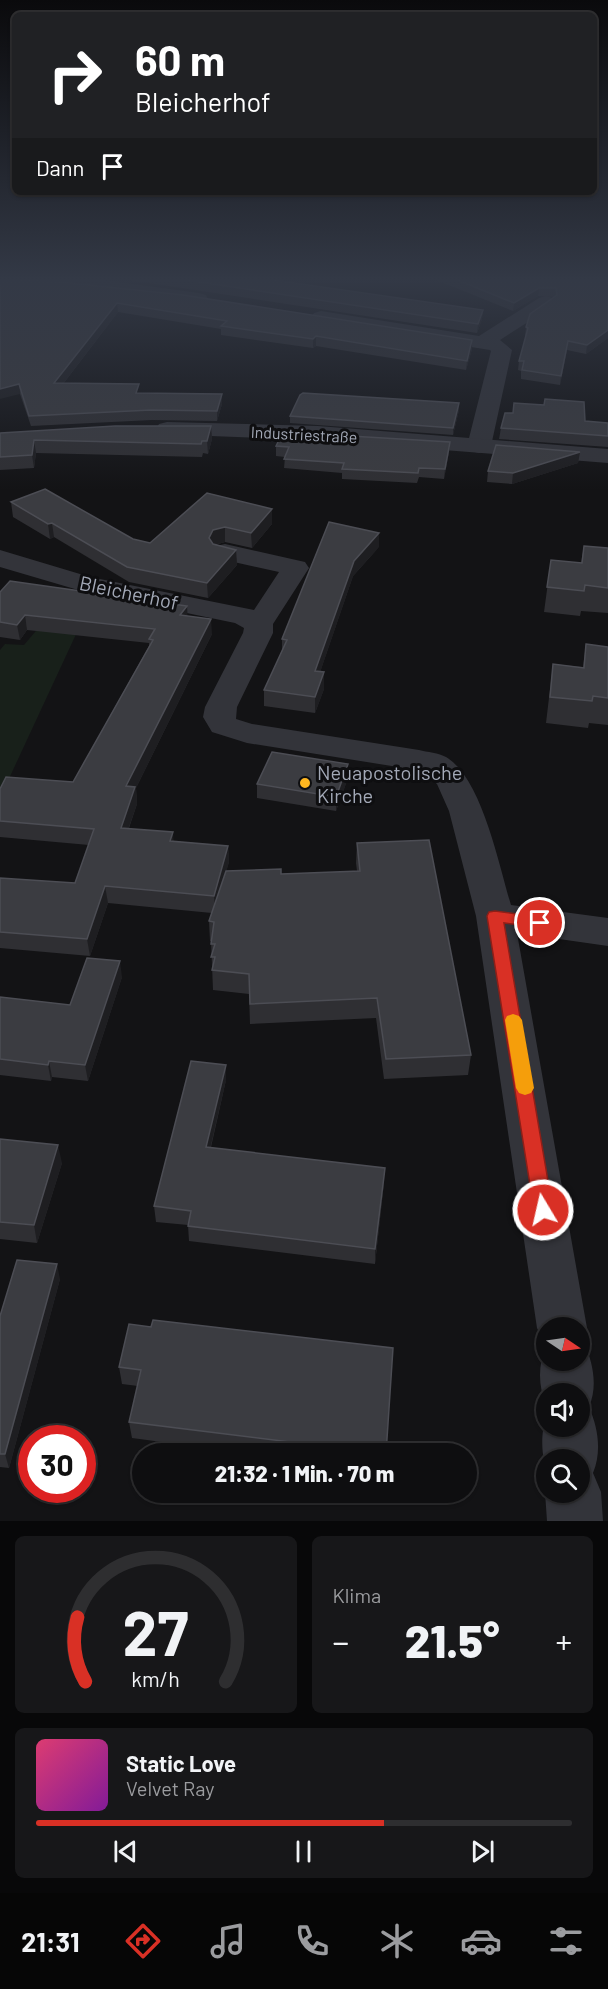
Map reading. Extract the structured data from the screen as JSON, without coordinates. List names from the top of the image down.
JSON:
{
  "streets": {
    "street": ["Industriestraße", "Bleicherhof"]
  },
  "places": ["Neuapostolische Kirche"],
  "north": "right",
  "page": {
    "turn": ["60 m", "Bleicherhof"],
    "then": "Dann",
    "limit": "30",
    "trip": "21:32 · 1 Min. · 70 m",
    "tile": "Klima",
    "heat": ["−", "21.5°", "+"],
    "song": ["Static Love", "Velvet Ray"],
    "tabs": "21:31",
    "gauge": ["27", "km/h"]
  }
}
